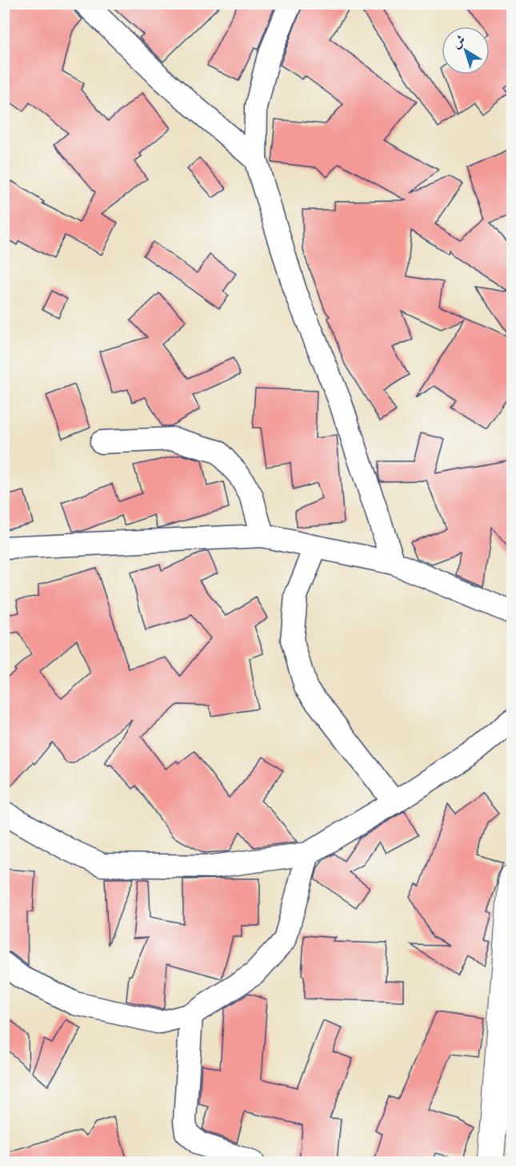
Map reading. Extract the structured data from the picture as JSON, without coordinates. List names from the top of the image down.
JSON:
{
  "north": "top left"
}
